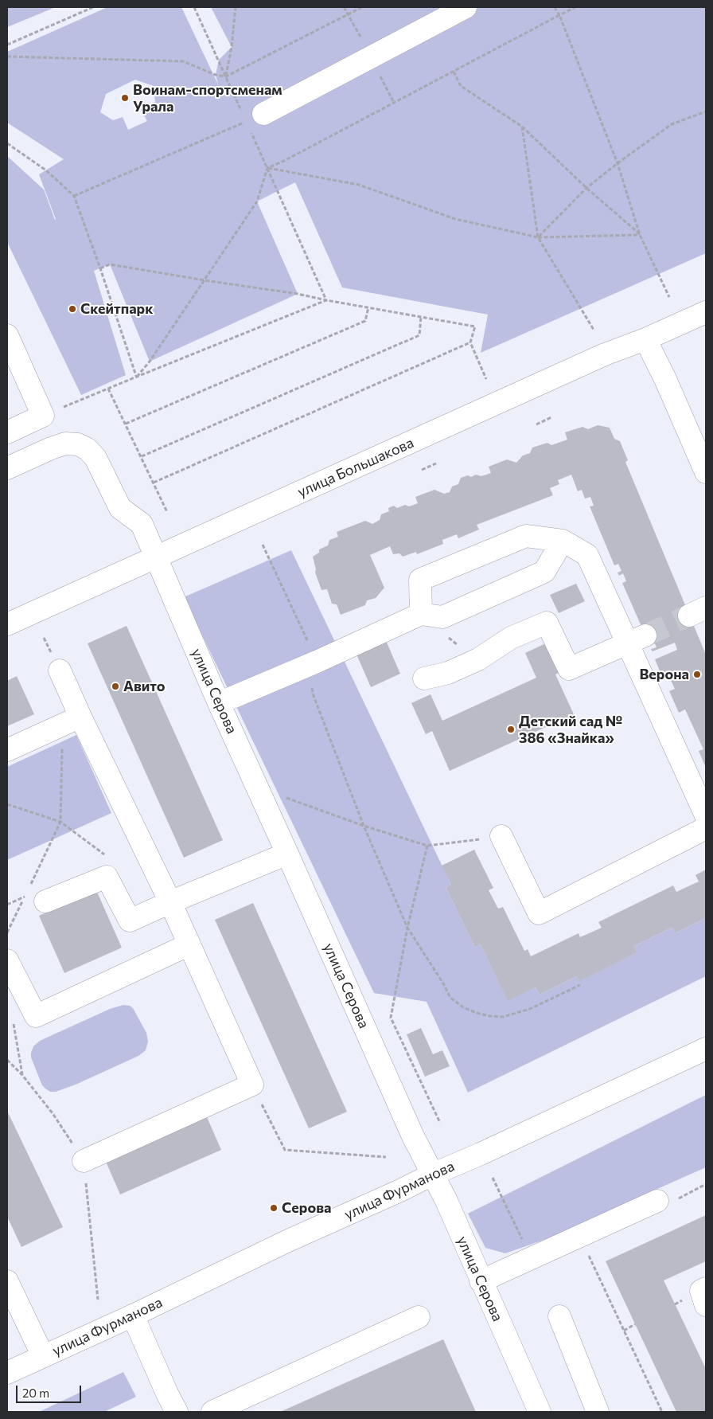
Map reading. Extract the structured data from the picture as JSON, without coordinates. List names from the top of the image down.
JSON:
{
  "streets": {
    "street": ["улица Большакова", "улица Серова", "улица Фурманова"]
  },
  "crossings": [
    ["улица Большакова", "улица Серова"],
    ["улица Серова", "улица Фурманова"]
  ],
  "places": [
    "Воинам-спортсменам Урала",
    "Скейтпарк",
    "Верона",
    "Авито",
    "Детский сад № 386 «Знайка»",
    "Серова"
  ],
  "scale_bar": "20 m"
}
